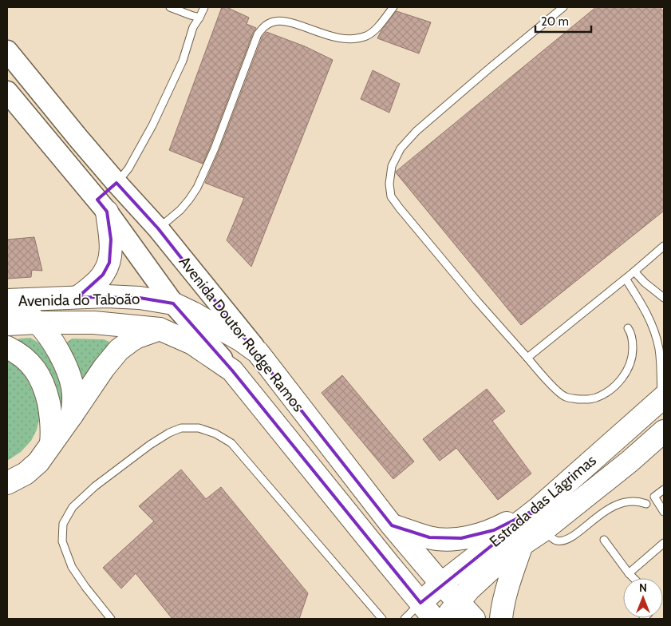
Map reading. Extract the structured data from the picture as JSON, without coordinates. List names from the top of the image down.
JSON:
{
  "streets": {
    "main road": ["Avenida do Taboão", "Avenida Doutor Rudge Ramos", "Estrada das Lágrimas"]
  },
  "crossings": [
    ["Avenida do Taboão", "Avenida Doutor Rudge Ramos"],
    ["Avenida Doutor Rudge Ramos", "Estrada das Lágrimas"]
  ],
  "scale_bar": "20 m",
  "north": "top"
}
